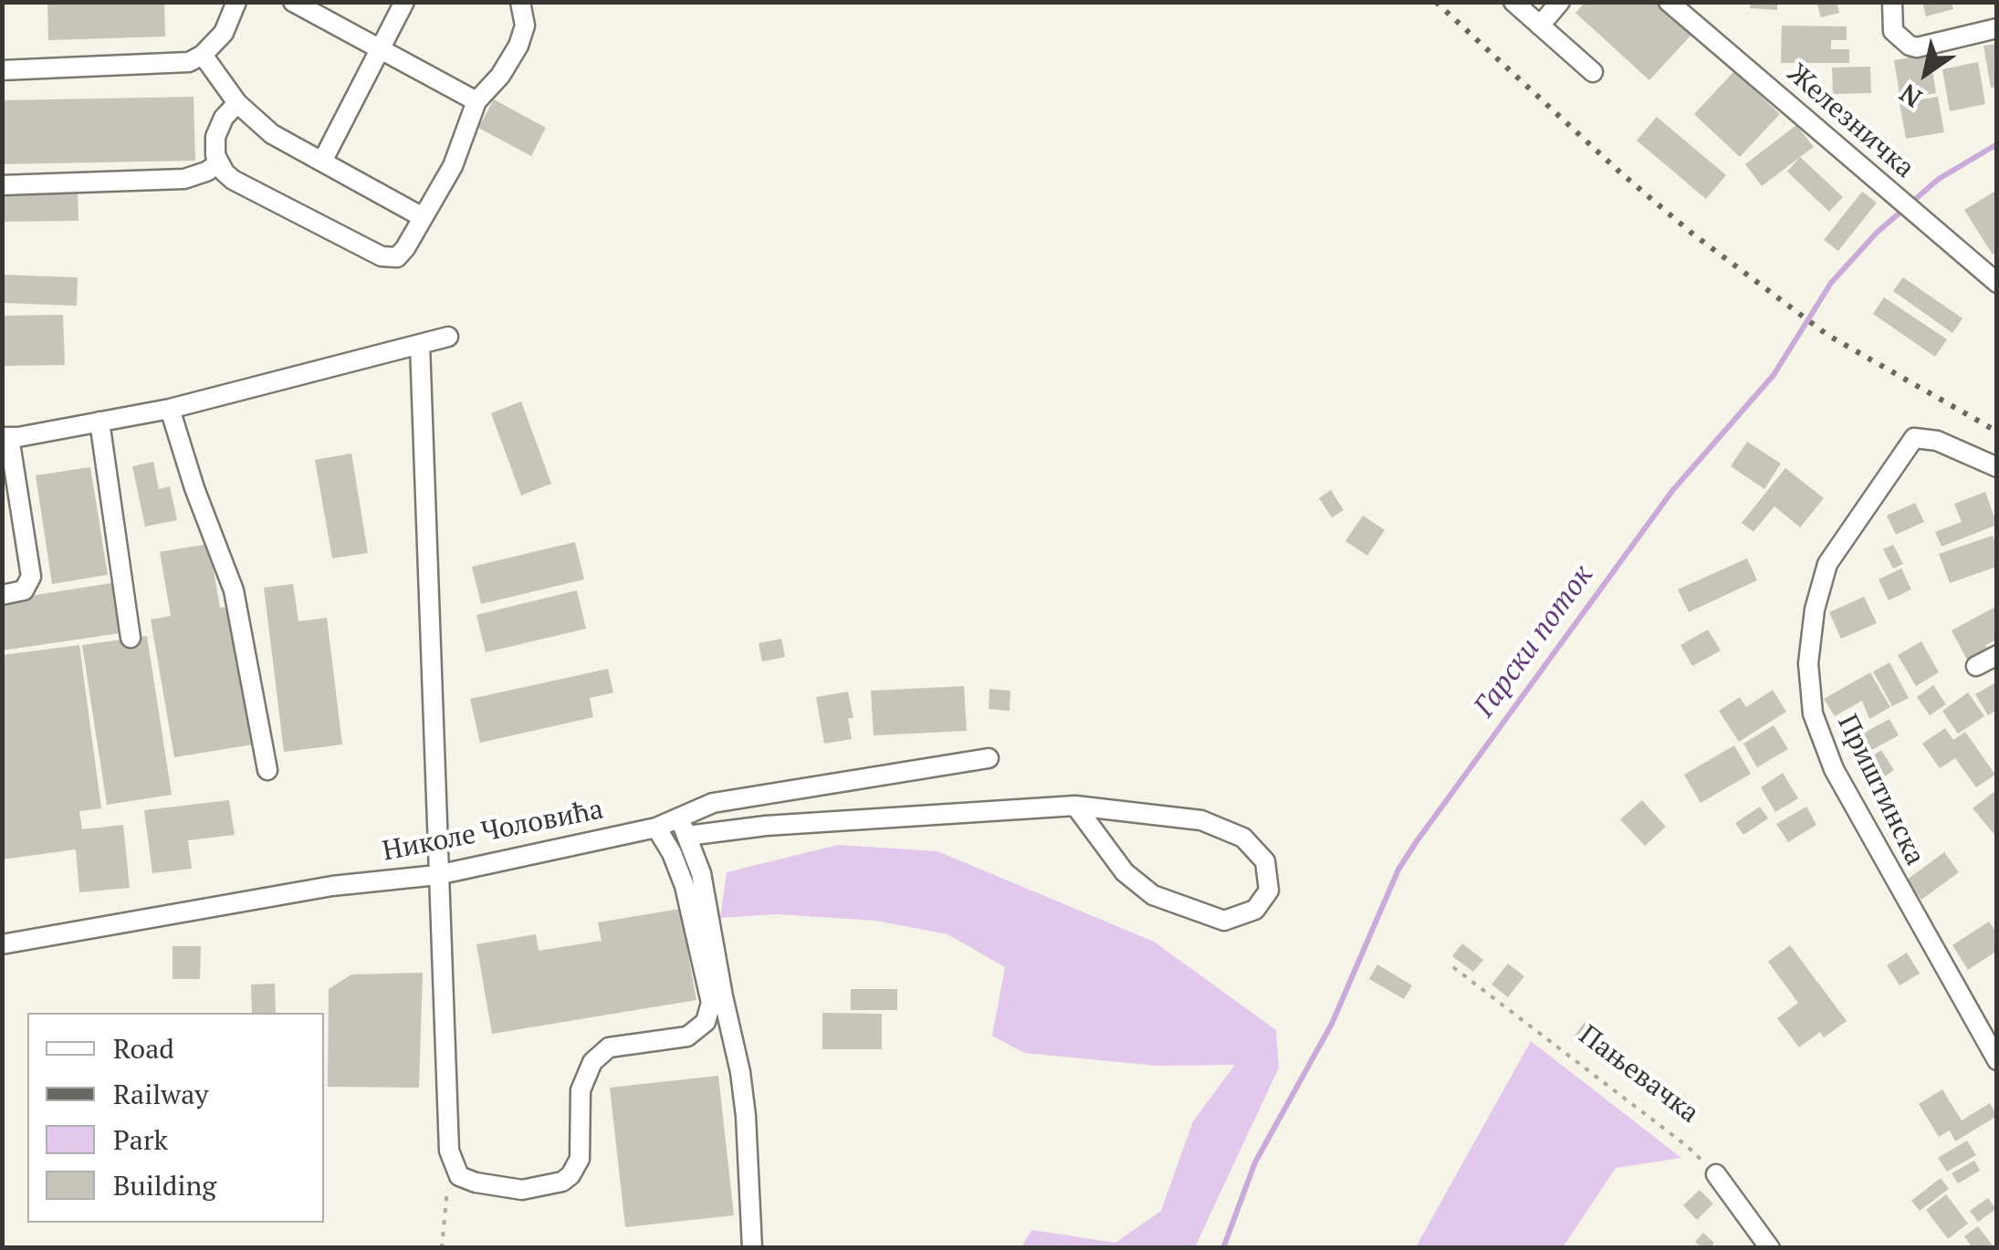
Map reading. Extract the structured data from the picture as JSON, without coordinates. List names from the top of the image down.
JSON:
{
  "streets": {
    "street": ["Железничка", "Приштинска", "Николе Чоловића"],
    "path": ["Пањевачка"]
  },
  "water": ["Гарски поток"],
  "legend": [
    "Road",
    "Railway",
    "Park",
    "Building"
  ],
  "north": "bottom left"
}
